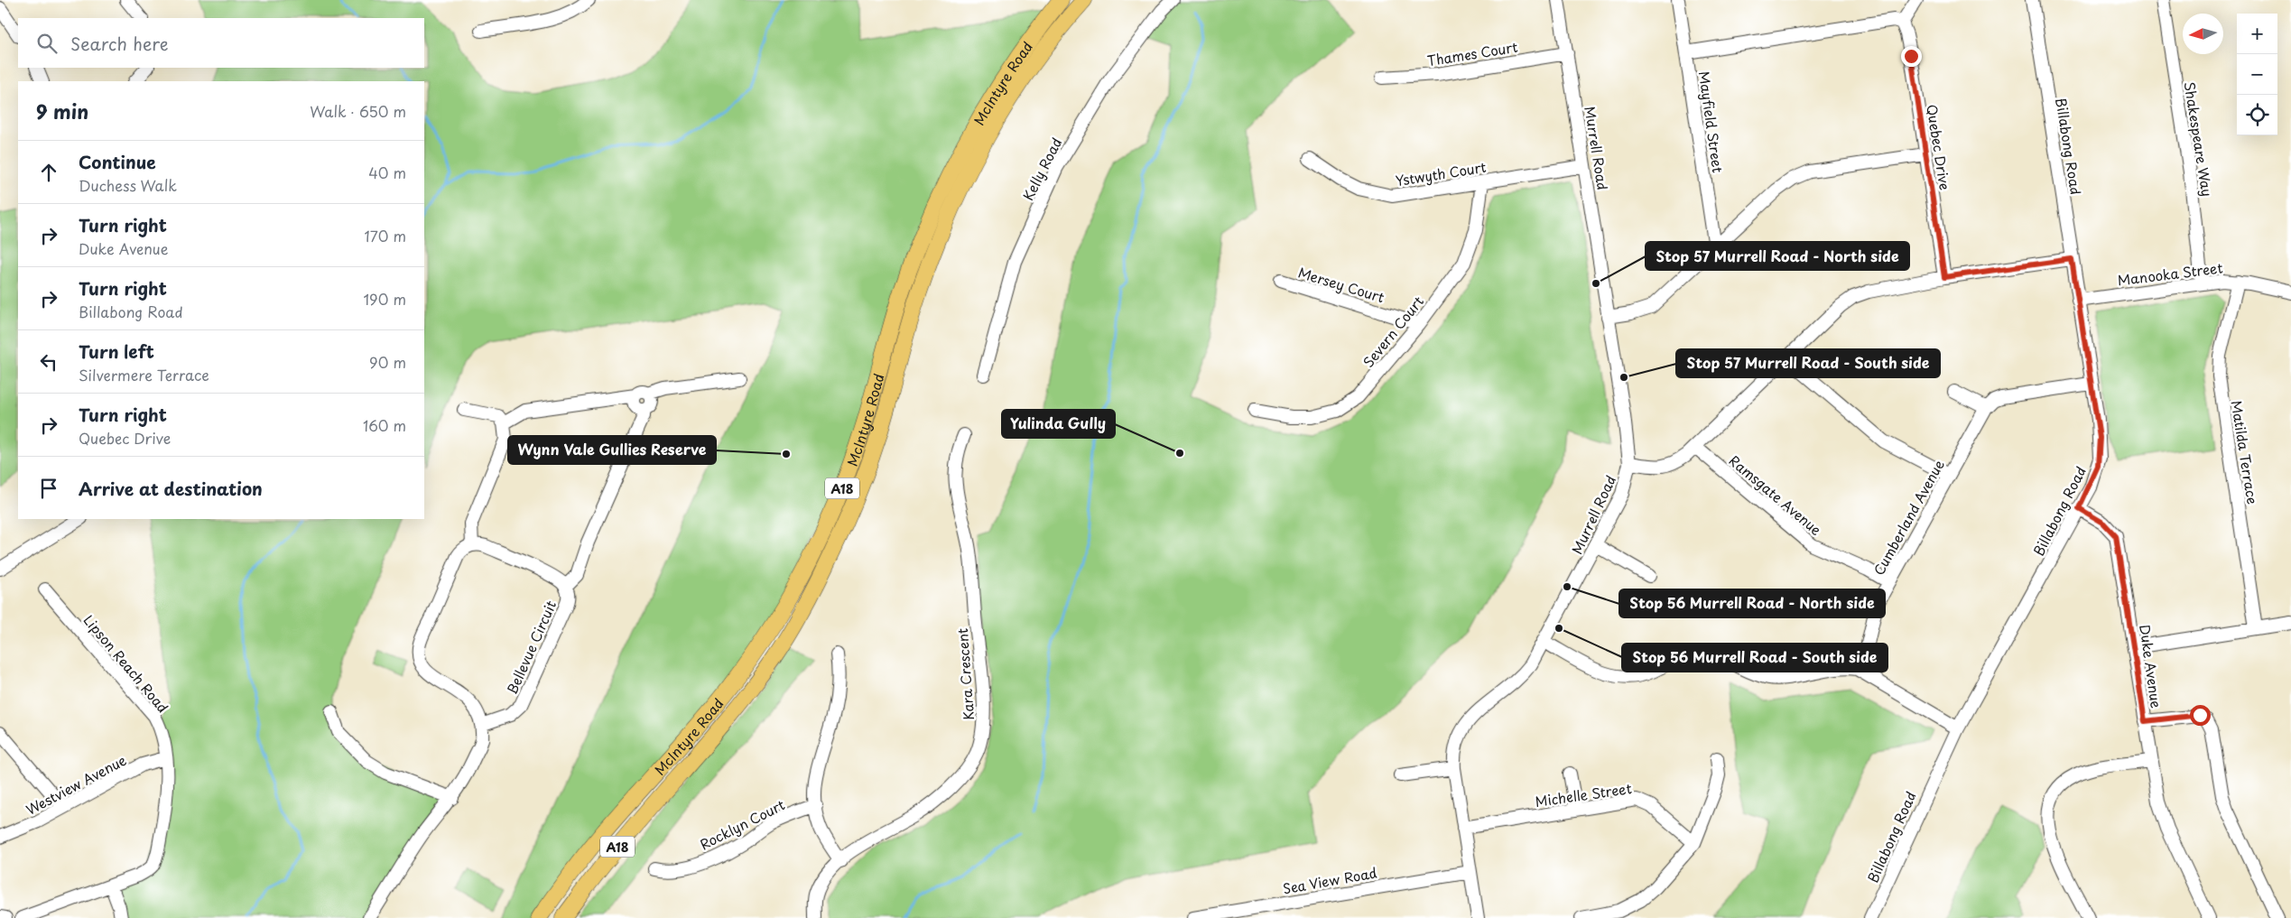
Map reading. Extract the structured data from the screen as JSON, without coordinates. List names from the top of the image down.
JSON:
{
  "streets": {
    "main road": ["McIntyre Road", "A18"],
    "street": [
      "Thames Court",
      "Mayfield Street",
      "Shakespeare Way",
      "Billabong Road",
      "Quebec Drive",
      "Murrell Road",
      "Kelly Road",
      "Ystwyth Court",
      "Manooka Street",
      "Mersey Court",
      "Severn Court",
      "Matilda Terrace",
      "Ramsgate Avenue",
      "Cumberland Avenue",
      "Bellevue Circuit",
      "Lipson Reach Road",
      "Duke Avenue",
      "Kara Crescent",
      "Westview Avenue",
      "Michelle Street",
      "Rocklyn Court",
      "Sea View Road"
    ]
  },
  "crossings": [
    ["Thames Court", "Murrell Road"],
    ["Shakespeare Way", "Manooka Street"],
    ["Billabong Road", "Manooka Street"],
    ["Billabong Road", "Cumberland Avenue"],
    ["Billabong Road", "Duke Avenue"],
    ["Murrell Road", "Ystwyth Court"],
    ["Murrell Road", "Michelle Street"],
    ["Murrell Road", "Sea View Road"],
    ["Ystwyth Court", "Severn Court"],
    ["Manooka Street", "Matilda Terrace"],
    ["Mersey Court", "Severn Court"],
    ["Ramsgate Avenue", "Cumberland Avenue"],
    ["Lipson Reach Road", "Westview Avenue"]
  ],
  "places": [
    "Stop 57 Murrell Road - North side",
    "Stop 57 Murrell Road - South side",
    "Yulinda Gully",
    "Wynn Vale Gullies Reserve",
    "Stop 56 Murrell Road - North side",
    "Stop 56 Murrell Road - South side"
  ],
  "north": "left",
  "page": {
    "map_buttons": ["+", "−"],
    "search": "Search here",
    "heading": ["9 min", "Walk · 650 m"],
    "list": [
      ["Continue", "Duchess Walk", "40 m"],
      ["Turn right", "Duke Avenue", "170 m"],
      ["Turn right", "Billabong Road", "190 m"],
      ["Turn left", "Silvermere Terrace", "90 m"],
      ["Turn right", "Quebec Drive", "160 m"],
      "Arrive at destination"
    ]
  }
}
